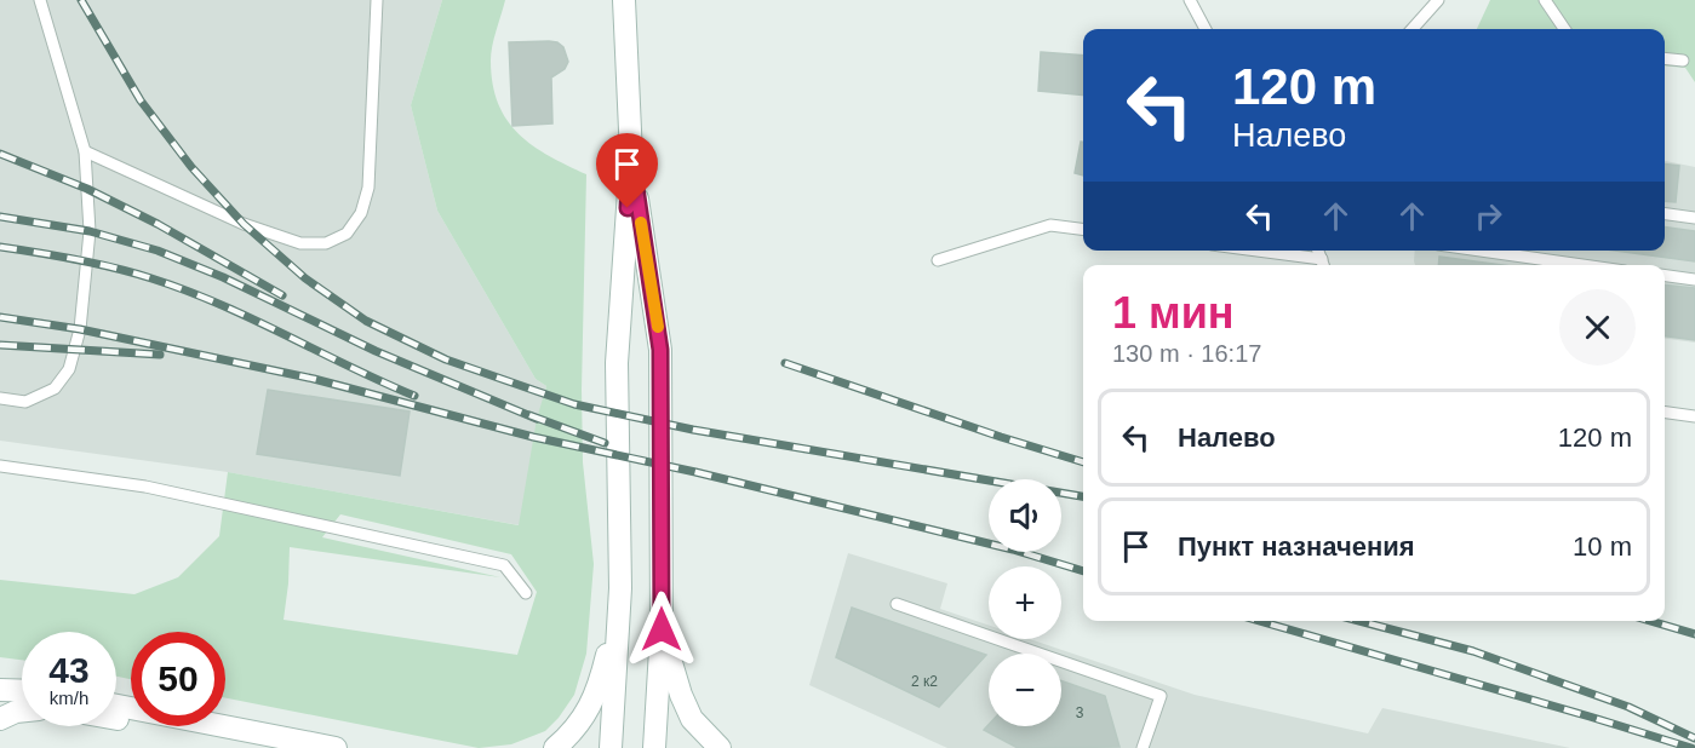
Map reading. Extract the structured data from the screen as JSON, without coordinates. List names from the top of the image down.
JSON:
{
  "house_numbers": ["2 к2", "3"],
  "page": {
    "turn": ["120 m", "Налево"],
    "heading": ["1 мин", "130 m · 16:17"],
    "list": [
      {
        "name": "Налево",
        "value": "120 m"
      },
      {
        "name": "Пункт назначения",
        "value": "10 m"
      }
    ],
    "map_buttons": ["+", "−"],
    "speed": "43 km/h",
    "limit": "50"
  }
}
